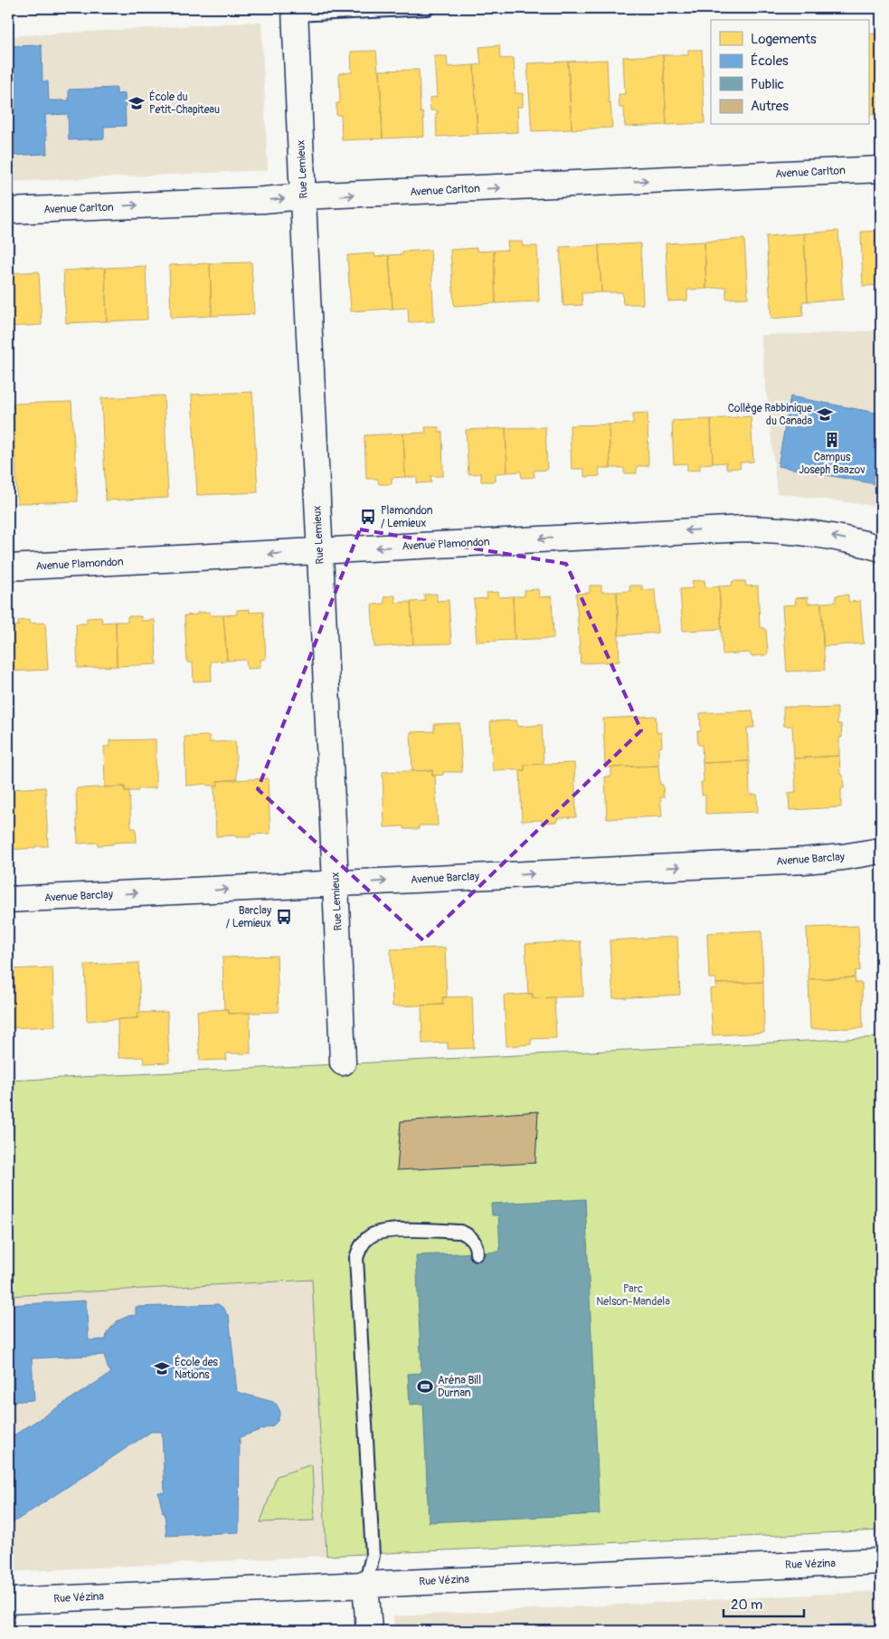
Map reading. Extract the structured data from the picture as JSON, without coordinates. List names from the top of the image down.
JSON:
{
  "streets": {
    "street": [
      "Rue Lemieux",
      "Avenue Carlton",
      "Avenue Plamondon",
      "Avenue Barclay",
      "Rue Vézina"
    ]
  },
  "crossings": [
    ["Rue Lemieux", "Avenue Carlton"],
    ["Rue Lemieux", "Avenue Plamondon"],
    ["Rue Lemieux", "Avenue Barclay"]
  ],
  "one_way": ["Avenue Carlton", "Avenue Plamondon", "Avenue Barclay"],
  "parks": ["Parc Nelson-Mandela"],
  "places": {
    "school or university": ["École du Petit-Chapiteau", "Collège Rabbinique du Canada", "École des Nations"],
    "building": ["Campus Joseph Baazov"],
    "bus stop": ["Plamondon / Lemieux", "Barclay / Lemieux"],
    "sports": ["Aréna Bill Durnan"]
  },
  "legend": [
    "Logements",
    "Écoles",
    "Public",
    "Autres"
  ],
  "scale_bar": "20 m"
}
